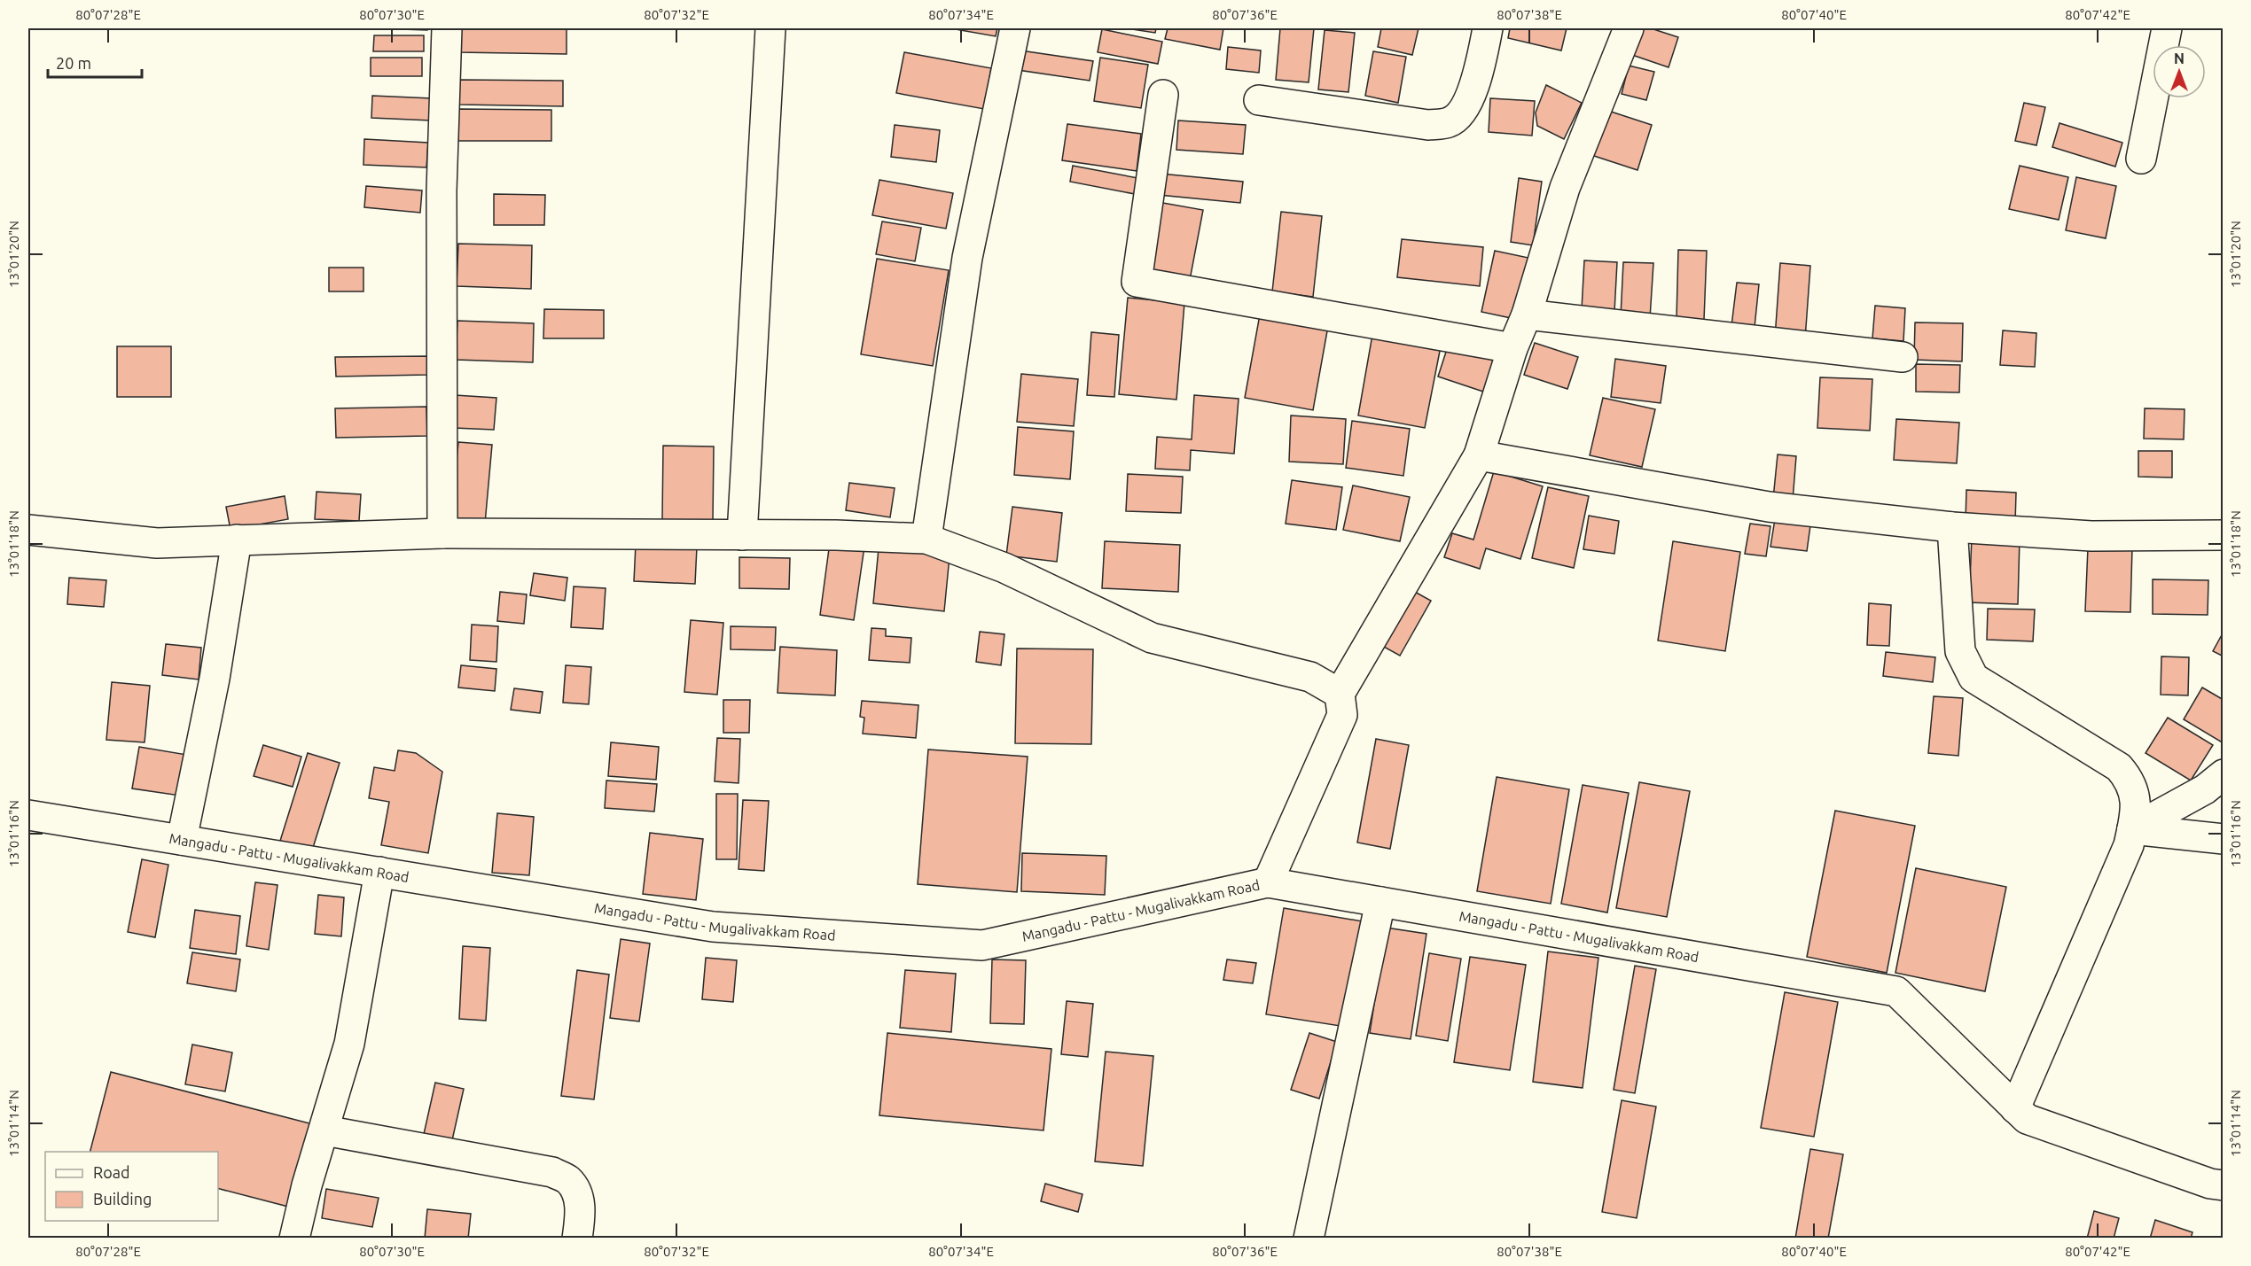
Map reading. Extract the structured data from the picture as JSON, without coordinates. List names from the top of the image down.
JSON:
{
  "streets": {
    "street": ["Mangadu - Pattu - Mugalivakkam Road"]
  },
  "legend": ["Road", "Building"],
  "scale_bar": "20 m",
  "north": "top",
  "coordinates": [
    "80°07'28\"E",
    "80°07'30\"E",
    "80°07'32\"E",
    "80°07'34\"E",
    "80°07'36\"E",
    "80°07'38\"E",
    "80°07'40\"E",
    "80°07'42\"E",
    "13°01'20\"N",
    "13°01'18\"N",
    "13°01'16\"N",
    "13°01'14\"N"
  ]
}
